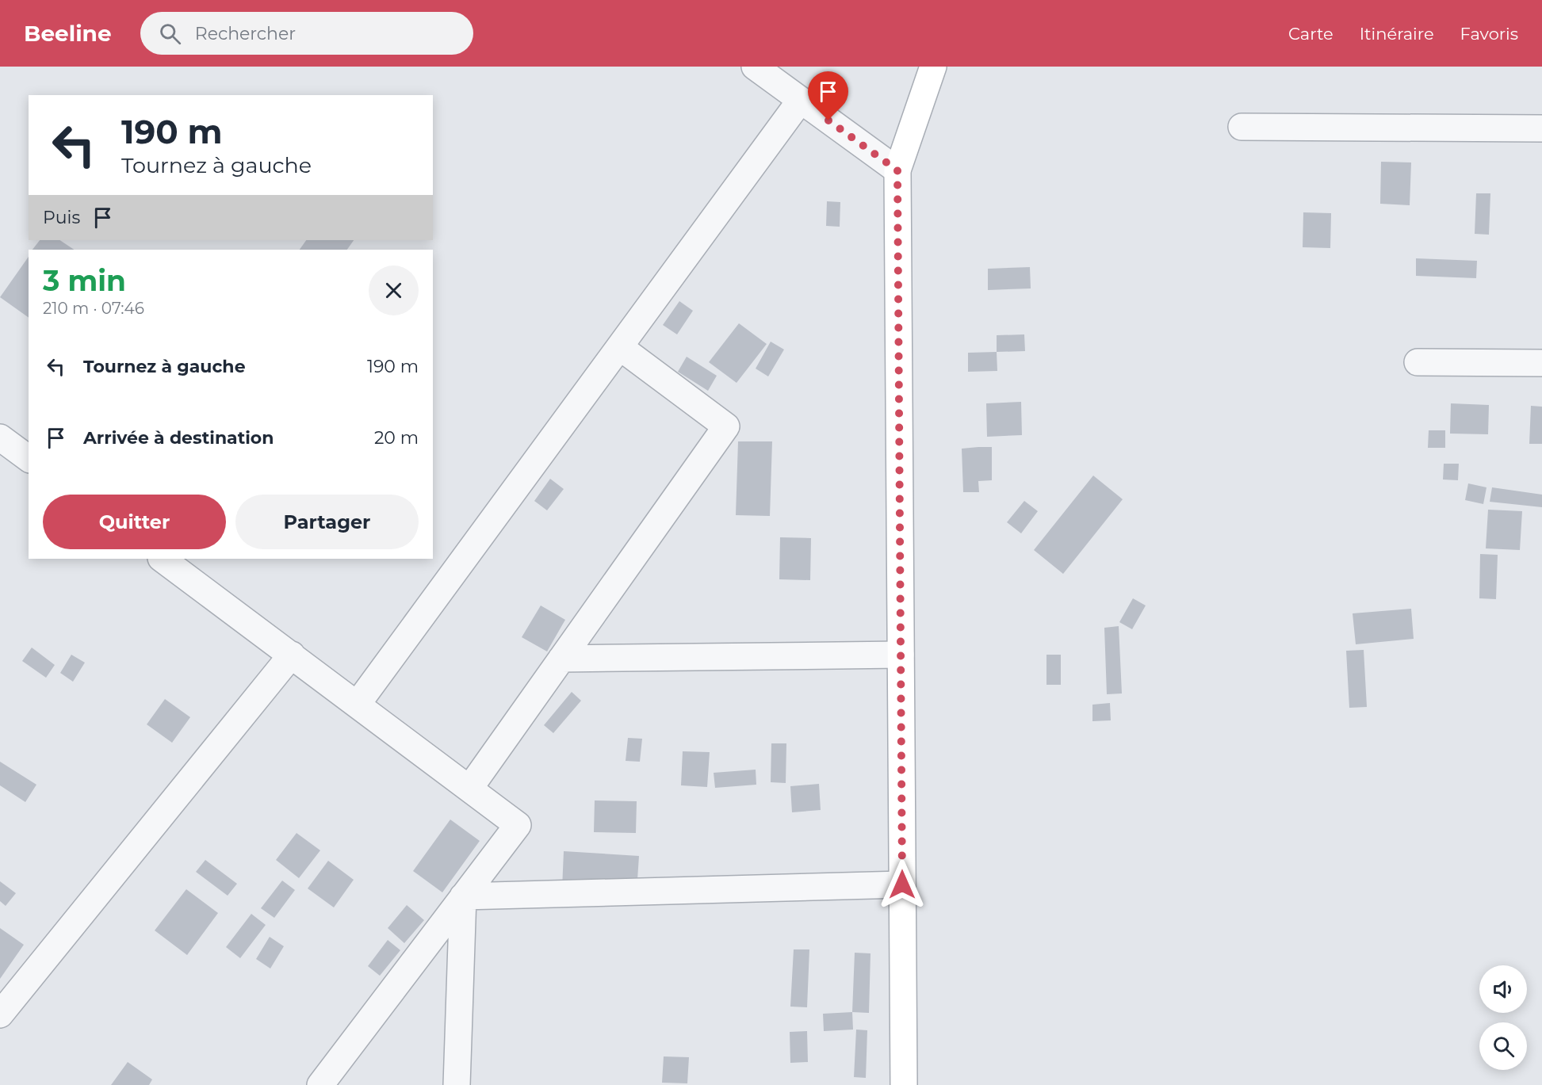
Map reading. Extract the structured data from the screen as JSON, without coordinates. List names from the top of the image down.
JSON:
{
  "page": {
    "header": "Beeline",
    "search": "Rechercher",
    "nav": ["Carte", "Itinéraire", "Favoris"],
    "turn": ["190 m", "Tournez à gauche"],
    "then": "Puis",
    "heading": ["3 min", "210 m · 07:46"],
    "list": [
      {
        "name": "Tournez à gauche",
        "value": "190 m"
      },
      {
        "name": "Arrivée à destination",
        "value": "20 m"
      }
    ],
    "buttons": ["Quitter", "Partager"]
  }
}
